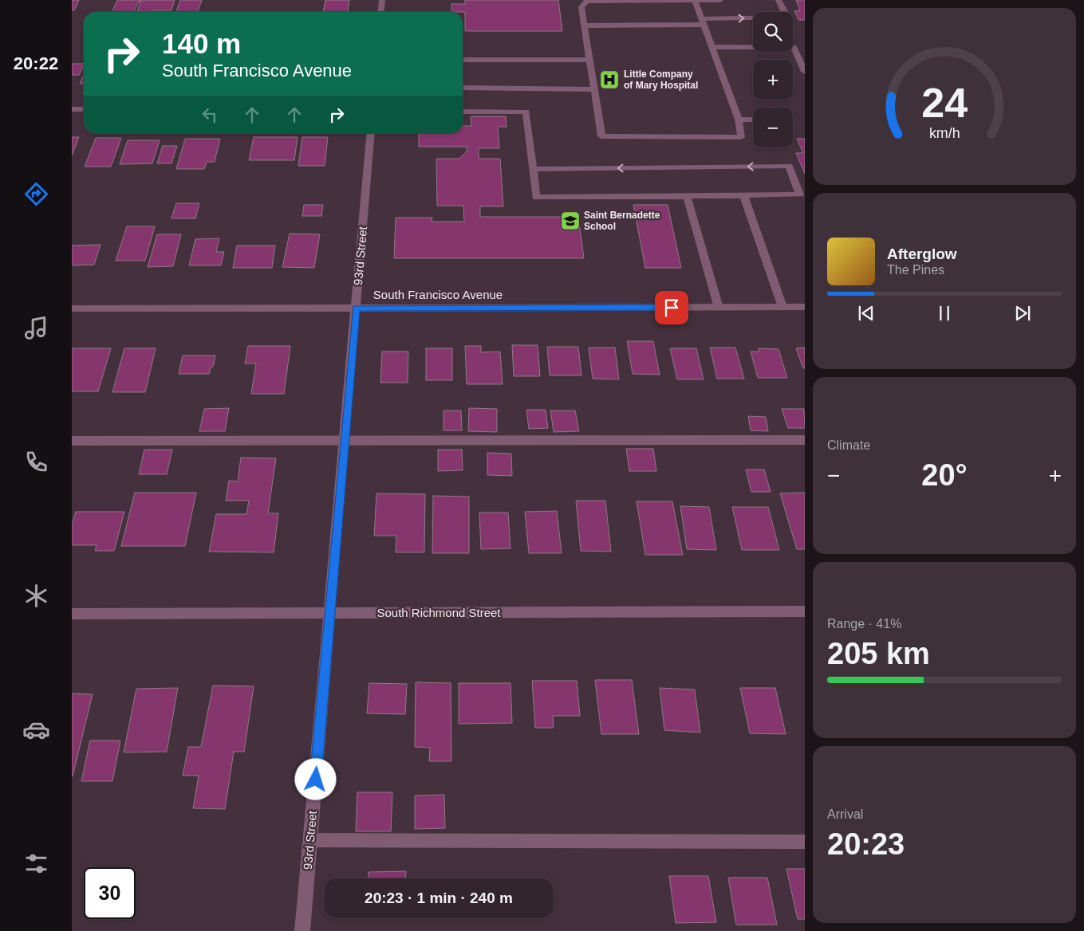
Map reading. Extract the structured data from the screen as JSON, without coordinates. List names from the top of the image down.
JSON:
{
  "streets": {
    "street": ["93rd Street", "South Francisco Avenue", "South Richmond Street"]
  },
  "crossings": [
    ["93rd Street", "South Francisco Avenue"],
    ["93rd Street", "South Richmond Street"]
  ],
  "places": {
    "hospital": ["Little Company of Mary Hospital"],
    "school or university": ["Saint Bernadette School"]
  },
  "page": {
    "tabs": "20:22",
    "map_buttons": ["+", "−"],
    "turn": ["140 m", "South Francisco Avenue"],
    "song": ["Afterglow", "The Pines"],
    "tile": [
      "Climate",
      ["Range · 41%", "205 km"],
      ["Arrival", "20:23"]
    ],
    "heat": ["−", "20°", "+"],
    "limit": "30",
    "trip": "20:23 · 1 min · 240 m",
    "gauge": ["24", "km/h"]
  }
}
